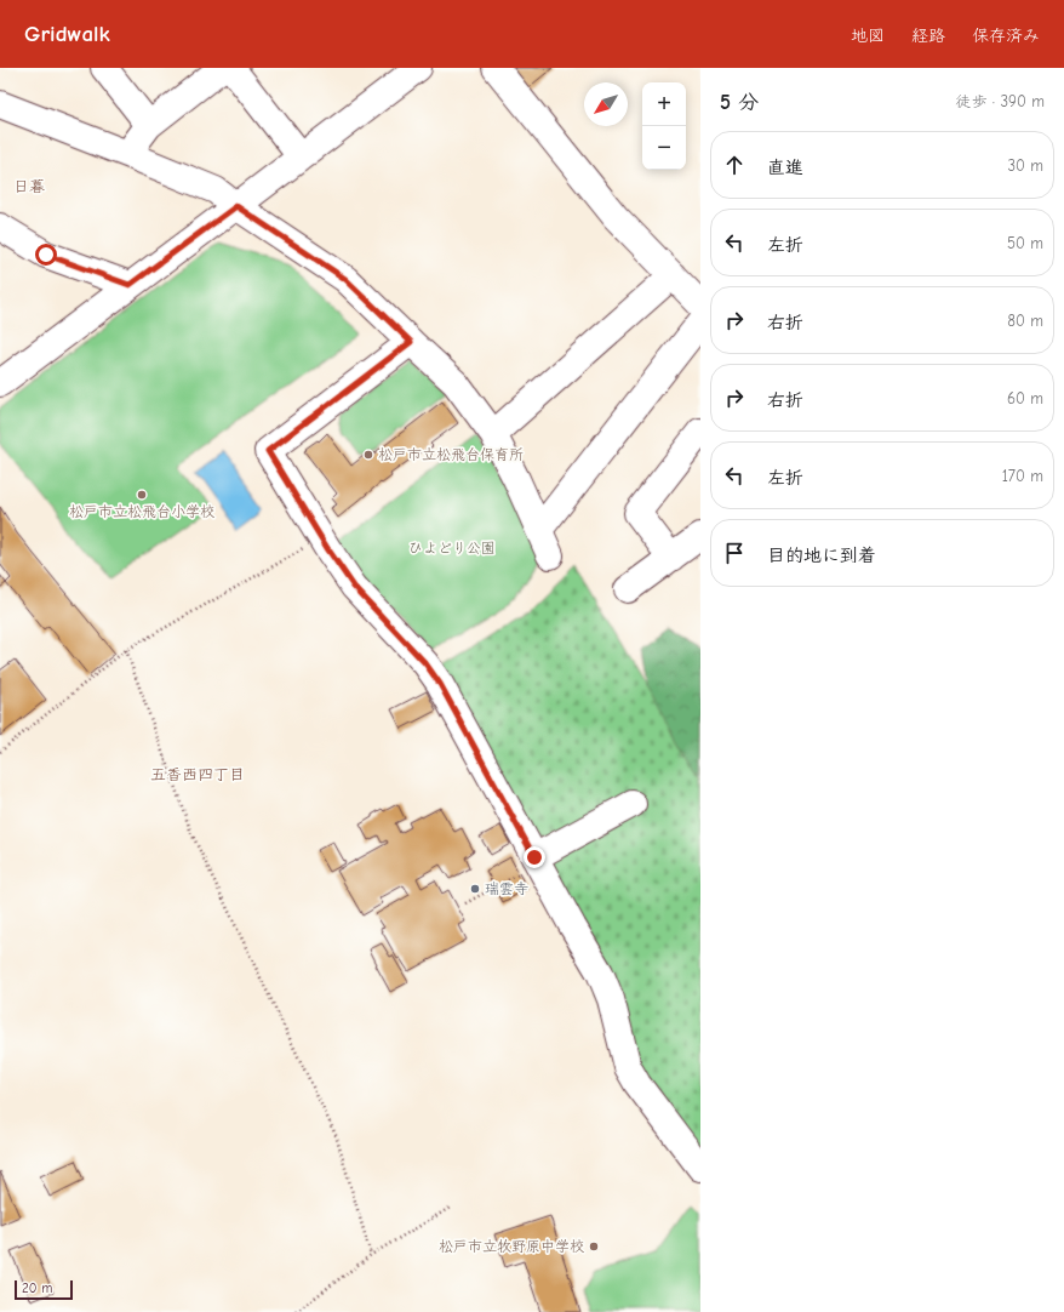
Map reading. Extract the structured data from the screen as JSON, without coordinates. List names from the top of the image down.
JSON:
{
  "districts": ["日暮", "五香西四丁目"],
  "parks": ["ひよどり公園"],
  "places": [
    "松戸市立松飛台保育所",
    "松戸市立松飛台小学校",
    "瑞雲寺",
    "松戸市立牧野原中学校"
  ],
  "scale_bar": "20 m",
  "north": "bottom left",
  "page": {
    "header": "Gridwalk",
    "nav": ["地図", "経路", "保存済み"],
    "heading": ["5 分", "徒歩 · 390 m"],
    "map_buttons": ["+", "−"],
    "list": [
      ["直進", "30 m"],
      ["左折", "50 m"],
      ["右折", "80 m"],
      ["右折", "60 m"],
      ["左折", "170 m"],
      "目的地に到着"
    ],
    "scale": "20 m"
  }
}
